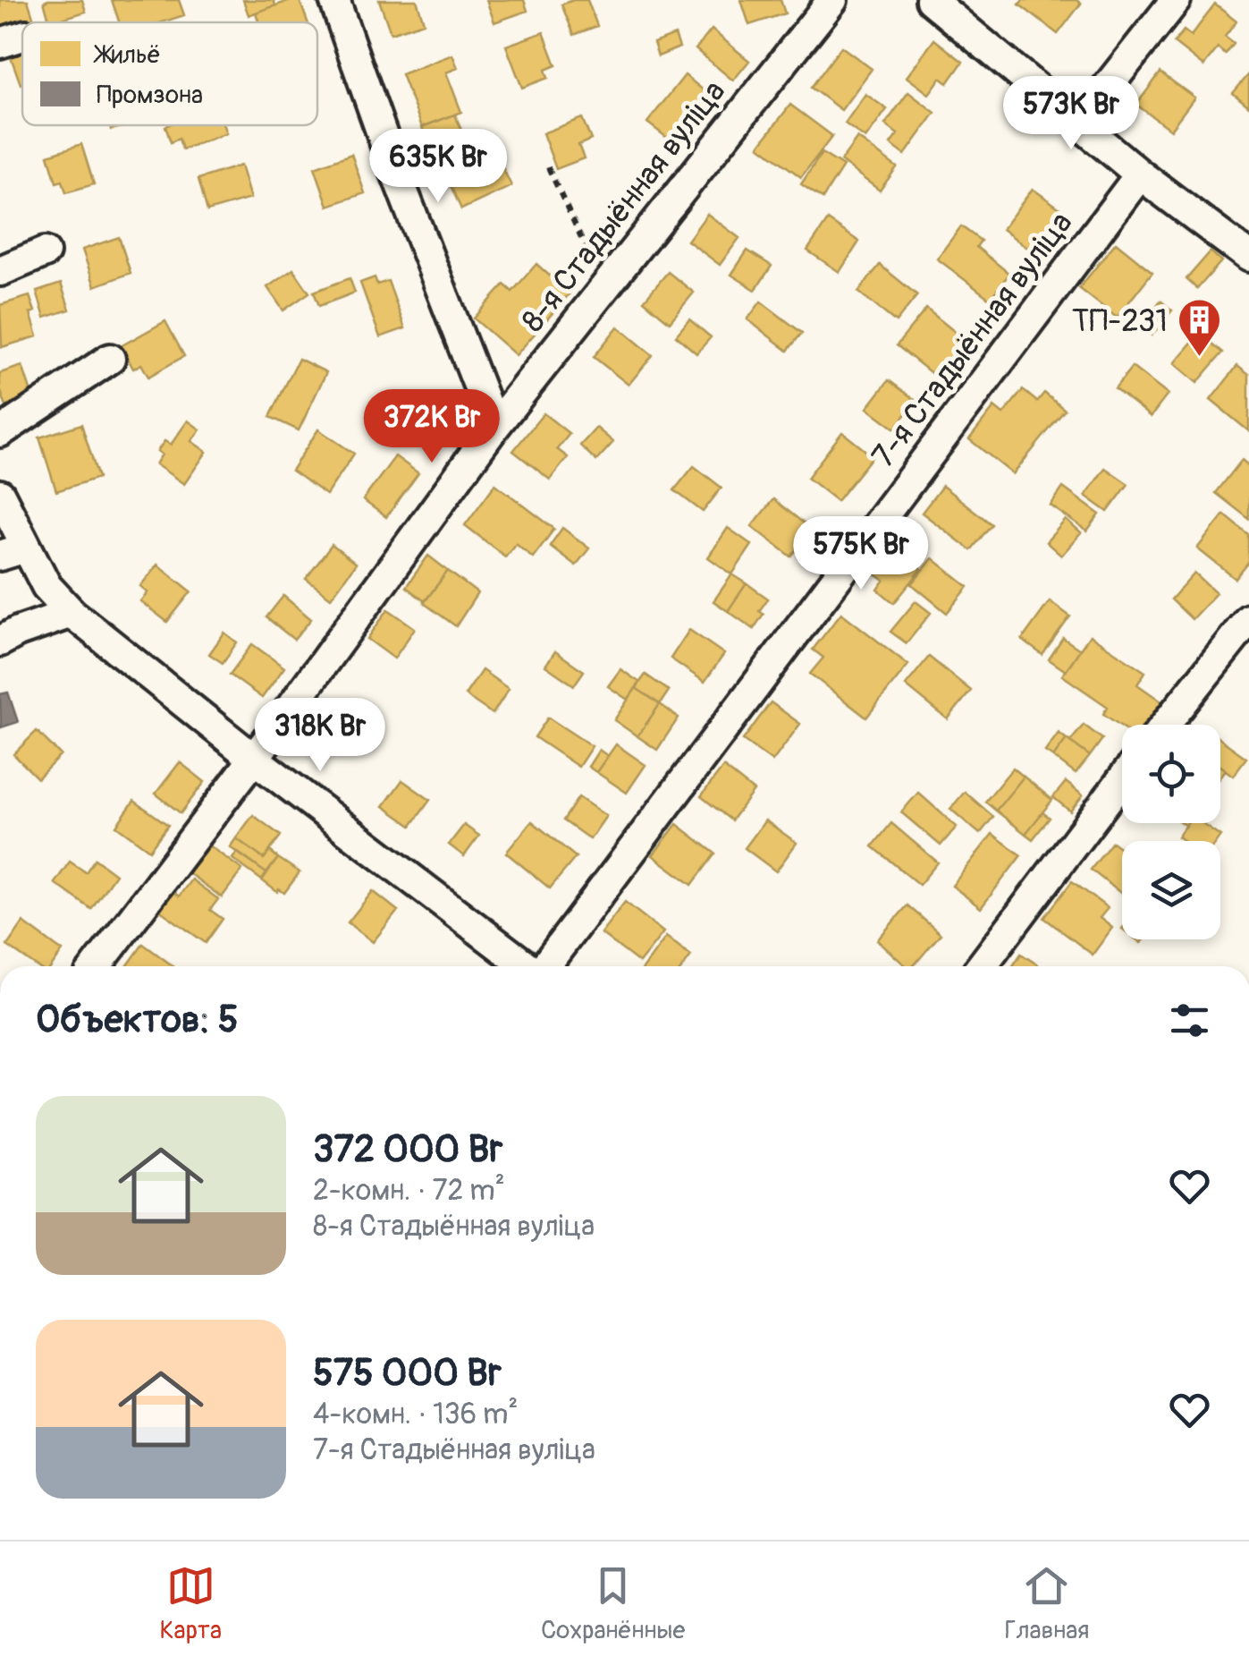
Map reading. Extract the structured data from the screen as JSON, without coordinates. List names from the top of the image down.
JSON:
{
  "streets": {
    "street": ["8-я Стадыённая вуліца", "7-я Стадыённая вуліца"]
  },
  "places": {
    "building": ["ТП-231"]
  },
  "legend": ["Жильё", "Промзона"],
  "page": {
    "price": [
      "573K Br",
      "635K Br",
      "372K Br",
      "575K Br",
      "318K Br"
    ],
    "heading": "Объектов: 5",
    "list": [
      {
        "name": "372 000 Br",
        "note": "2-комн. · 72 m² · 8-я Стадыённая вуліца"
      },
      {
        "name": "575 000 Br",
        "note": "4-комн. · 136 m² · 7-я Стадыённая вуліца"
      }
    ],
    "tabs": ["Карта", "Сохранённые", "Главная"]
  }
}
